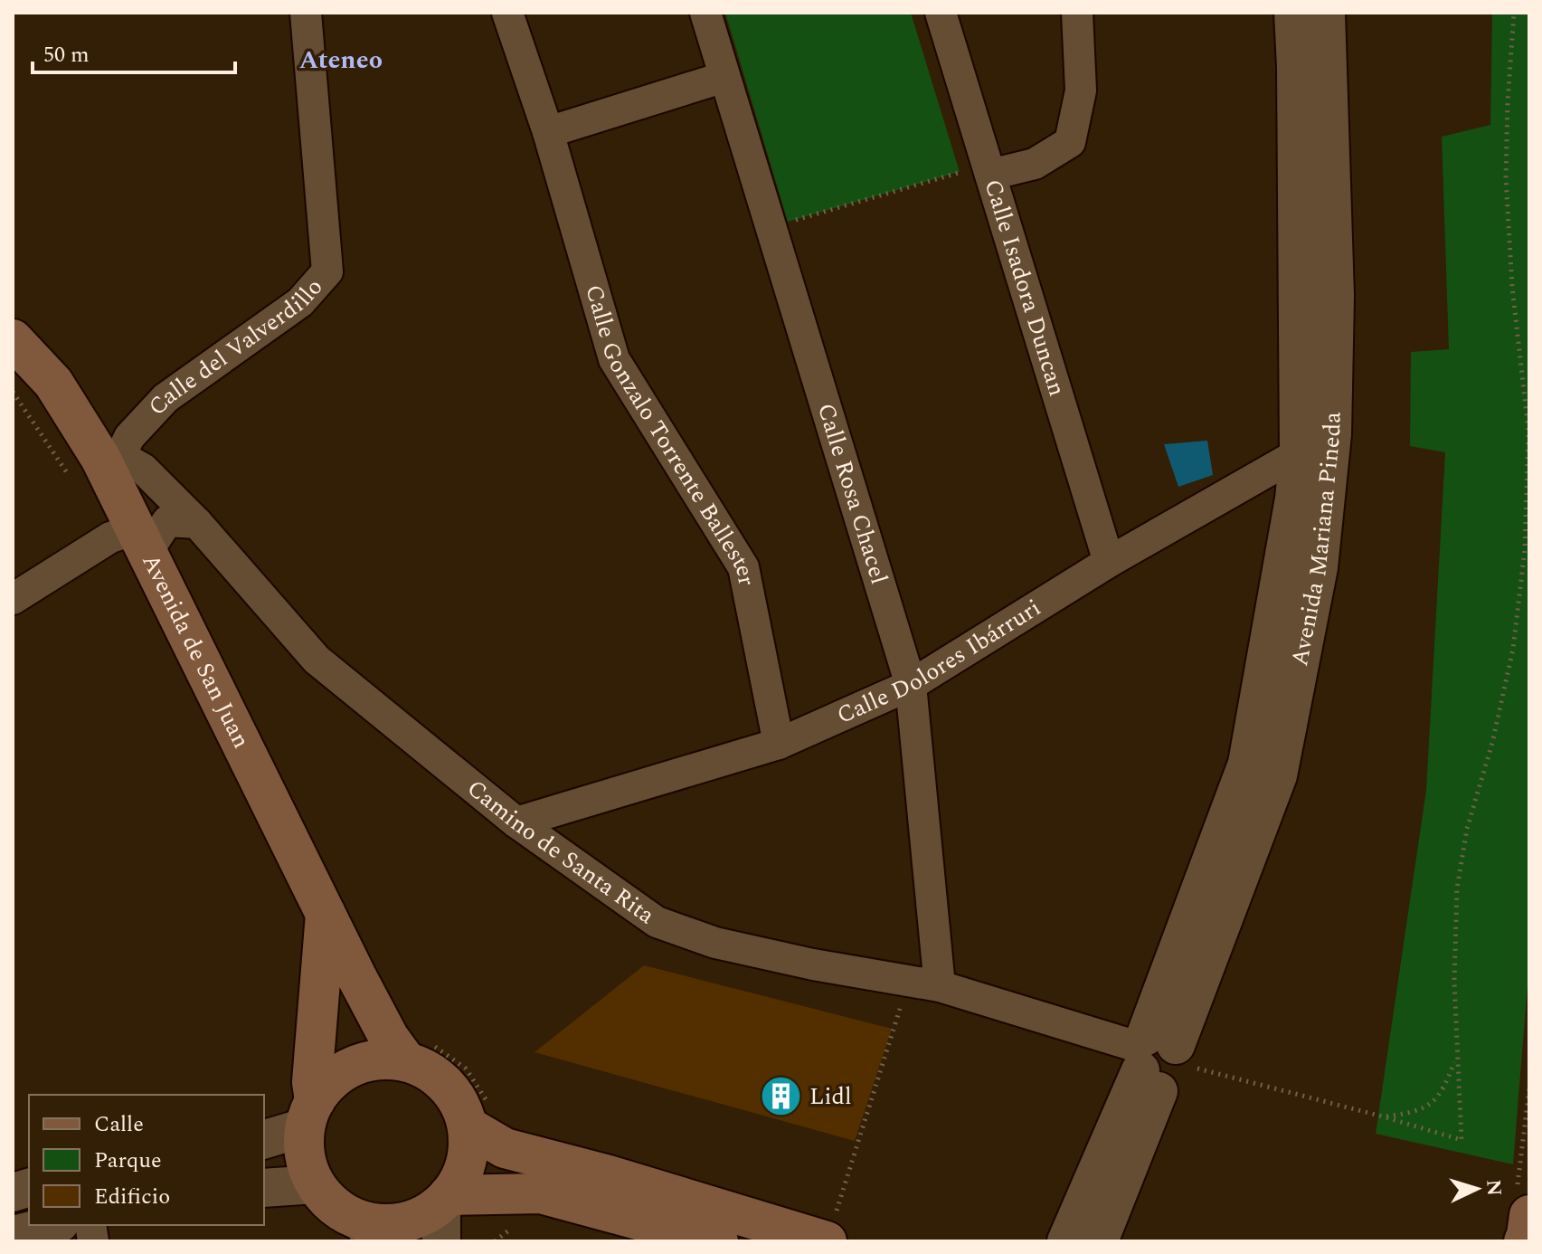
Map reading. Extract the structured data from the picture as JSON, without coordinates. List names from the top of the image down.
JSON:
{
  "streets": {
    "main road": ["Avenida de San Juan"],
    "street": [
      "Calle Isadora Duncan",
      "Calle del Valverdillo",
      "Calle Gonzalo Torrente Ballester",
      "Calle Rosa Chacel",
      "Avenida Mariana Pineda",
      "Calle Dolores Ibárruri",
      "Camino de Santa Rita"
    ]
  },
  "crossings": [
    ["Calle Isadora Duncan", "Calle Dolores Ibárruri"],
    ["Calle del Valverdillo", "Avenida de San Juan"],
    ["Calle del Valverdillo", "Camino de Santa Rita"],
    ["Calle Gonzalo Torrente Ballester", "Calle Dolores Ibárruri"],
    ["Calle Rosa Chacel", "Calle Dolores Ibárruri"],
    ["Calle Rosa Chacel", "Camino de Santa Rita"],
    ["Avenida Mariana Pineda", "Calle Dolores Ibárruri"],
    ["Avenida Mariana Pineda", "Camino de Santa Rita"],
    ["Avenida de San Juan", "Camino de Santa Rita"],
    ["Calle Dolores Ibárruri", "Camino de Santa Rita"]
  ],
  "districts": ["Ateneo"],
  "places": {
    "building": ["Lidl"]
  },
  "legend": ["Calle", "Parque", "Edificio"],
  "scale_bar": "50 m",
  "north": "right"
}
